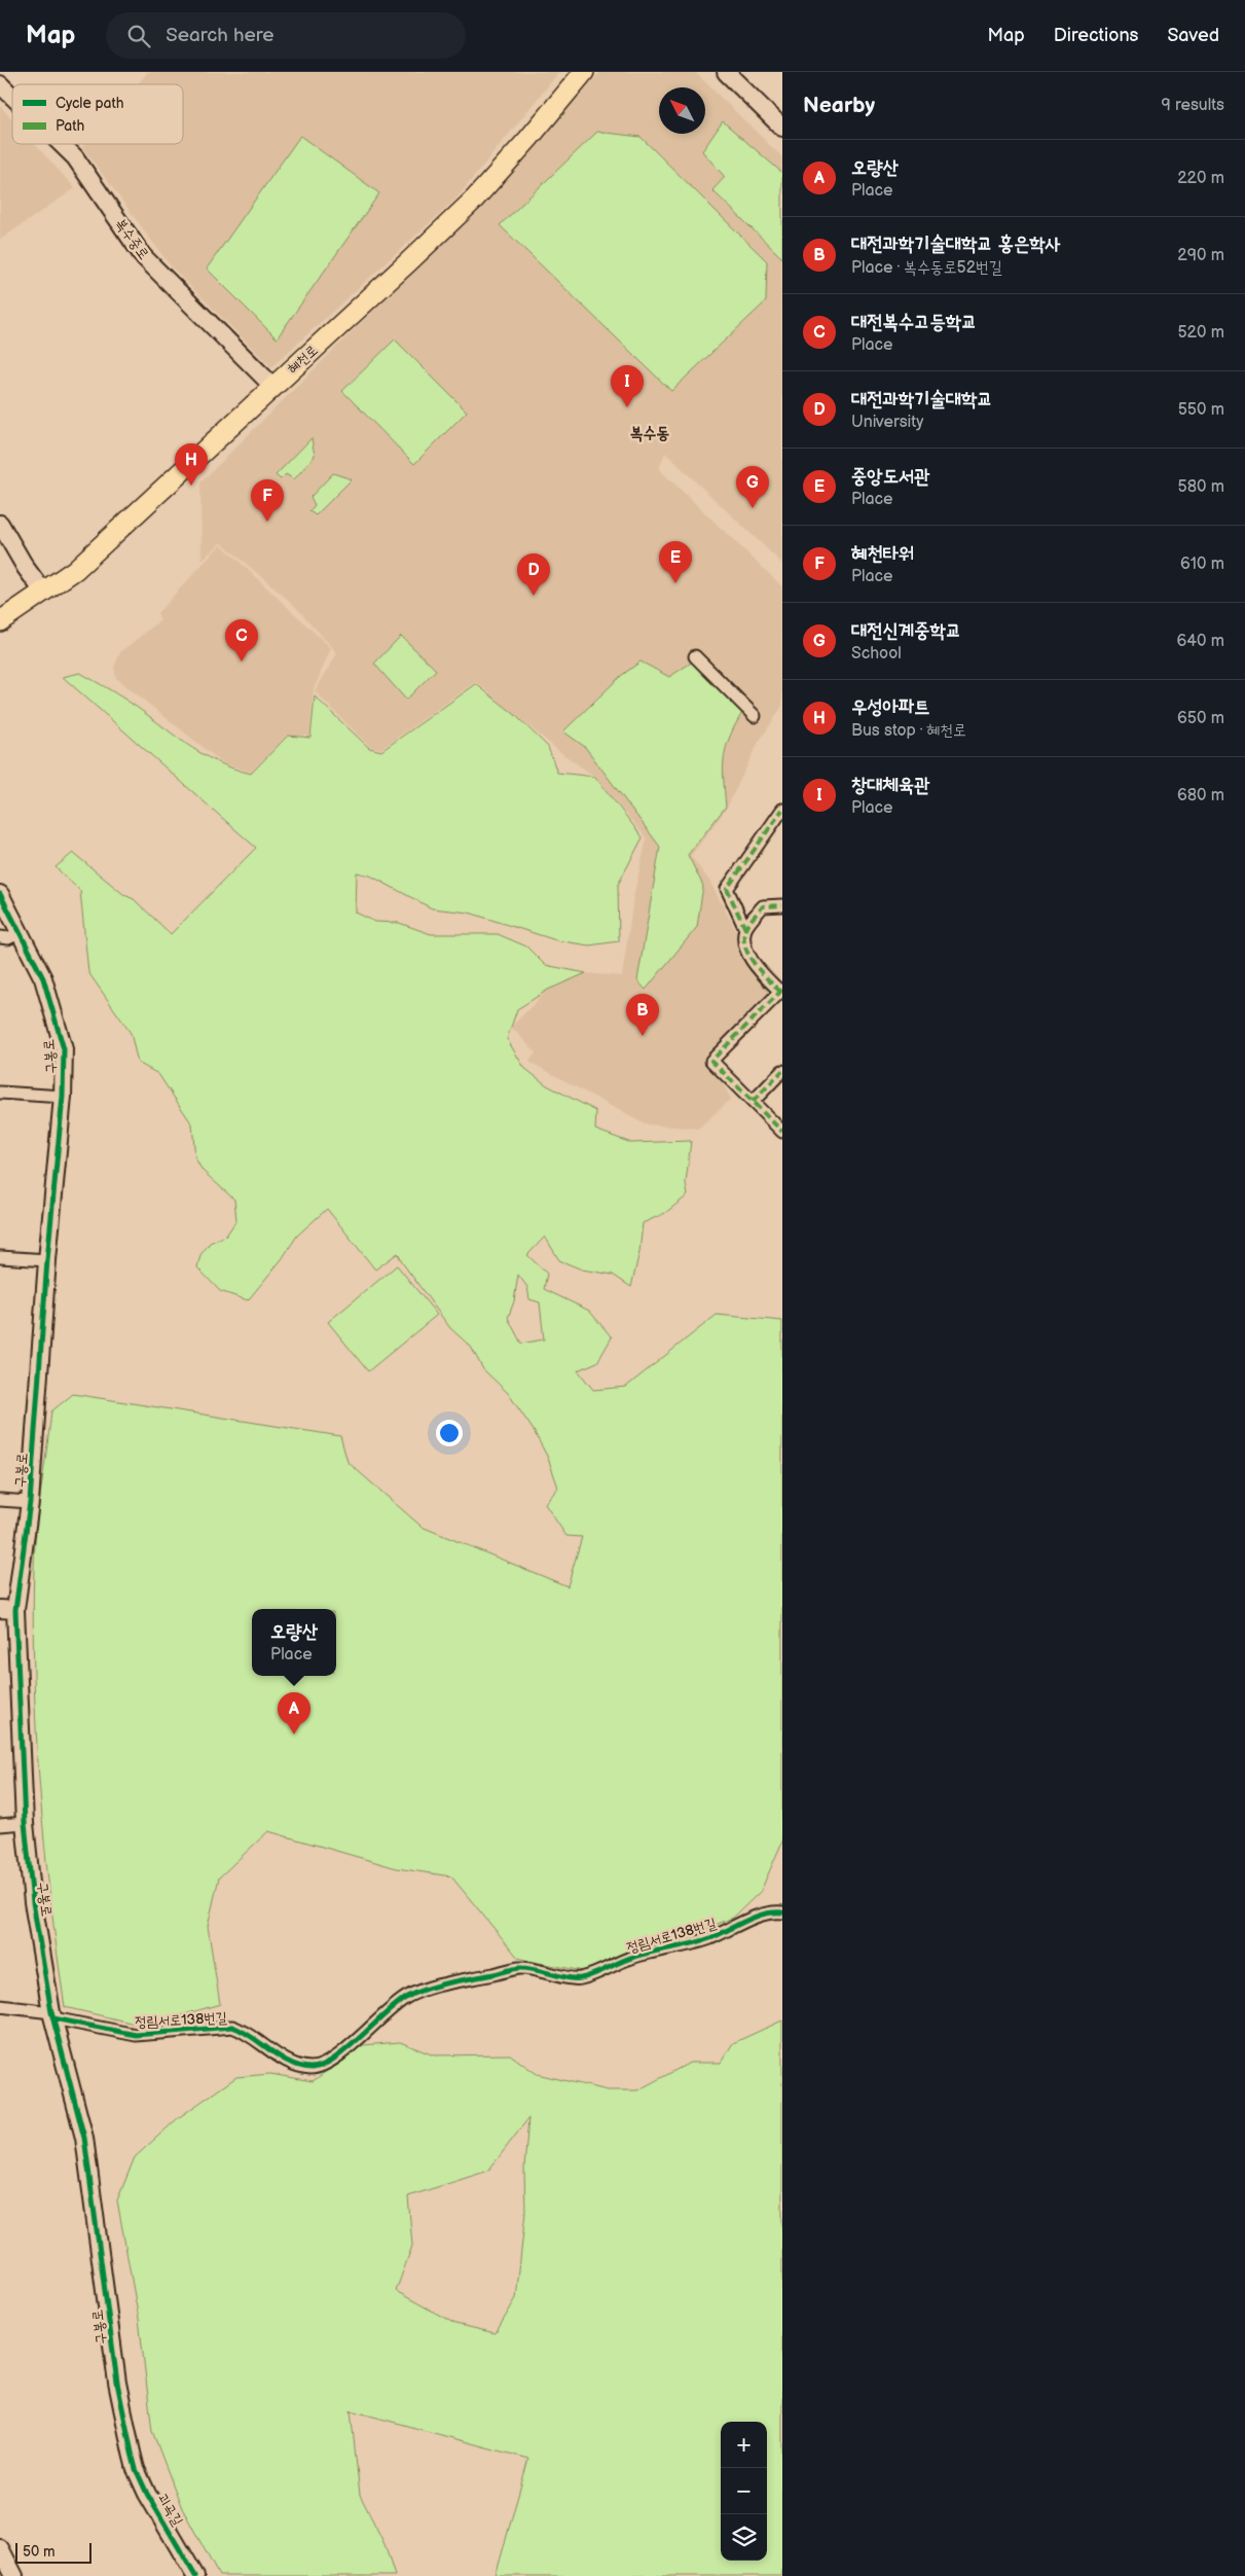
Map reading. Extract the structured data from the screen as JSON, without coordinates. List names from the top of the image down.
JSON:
{
  "streets": {
    "main road": ["혜천로"],
    "street": [
      "복수중로",
      "구봉로",
      "정림서로138번길",
      "괴곡길"
    ]
  },
  "crossings": [
    ["복수중로", "혜천로"],
    ["구봉로", "정림서로138번길"],
    ["구봉로", "괴곡길"]
  ],
  "districts": ["복수동"],
  "legend": ["Cycle path", "Path"],
  "scale_bar": "50 m",
  "north": "top left",
  "page": {
    "header": "Map",
    "search": "Search here",
    "nav": ["Map", "Directions", "Saved"],
    "heading": ["Nearby", "9 results"],
    "list": [
      {
        "mark": "A",
        "name": "오량산",
        "note": "Place",
        "value": "220 m"
      },
      {
        "mark": "B",
        "name": "대전과학기술대학교 홍은학사",
        "note": "Place · 복수동로52번길",
        "value": "290 m"
      },
      {
        "mark": "C",
        "name": "대전복수고등학교",
        "note": "Place",
        "value": "520 m"
      },
      {
        "mark": "D",
        "name": "대전과학기술대학교",
        "note": "University",
        "value": "550 m"
      },
      {
        "mark": "E",
        "name": "중앙도서관",
        "note": "Place",
        "value": "580 m"
      },
      {
        "mark": "F",
        "name": "혜천타워",
        "note": "Place",
        "value": "610 m"
      },
      {
        "mark": "G",
        "name": "대전신계중학교",
        "note": "School",
        "value": "640 m"
      },
      {
        "mark": "H",
        "name": "우성아파트",
        "note": "Bus stop · 혜천로",
        "value": "650 m"
      },
      {
        "mark": "I",
        "name": "창대체육관",
        "note": "Place",
        "value": "680 m"
      }
    ],
    "pins": [
      "I",
      "H",
      "G",
      "F",
      "E",
      "D",
      "C",
      "B",
      "A"
    ],
    "popup": ["오량산", "Place"],
    "map_buttons": ["+", "−"],
    "scale": "50 m"
  }
}
